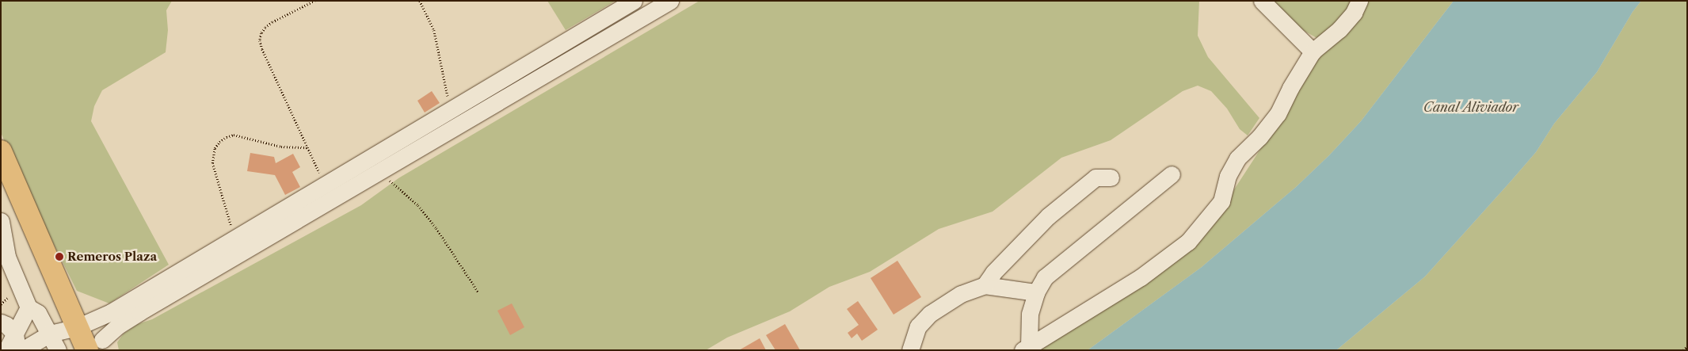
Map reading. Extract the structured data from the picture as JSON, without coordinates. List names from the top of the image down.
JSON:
{
  "water": ["Canal Aliviador"],
  "places": ["Remeros Plaza"]
}
